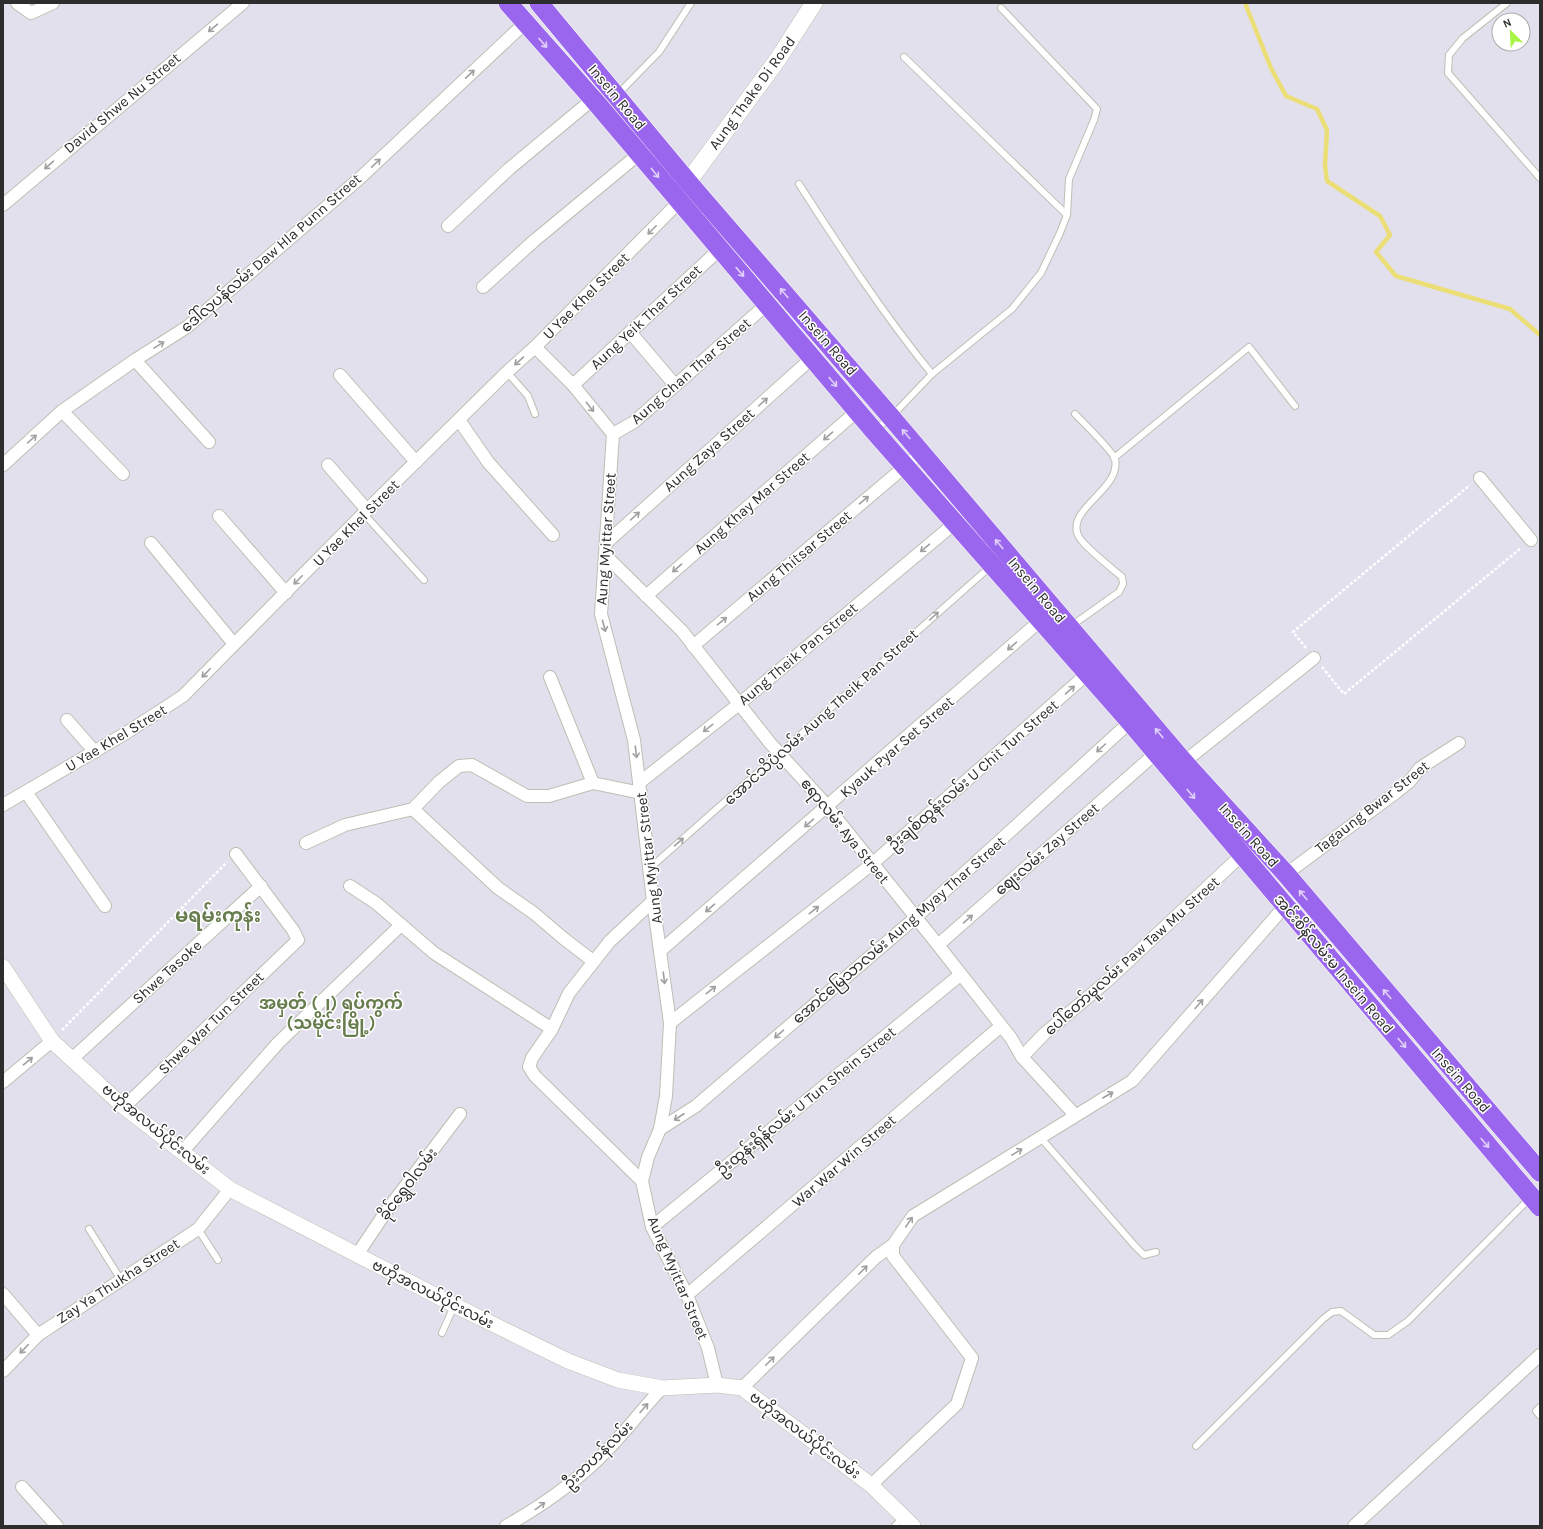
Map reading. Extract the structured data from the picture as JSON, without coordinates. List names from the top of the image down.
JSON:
{
  "streets": {
    "main road": ["Aung Thake Di Road", "Insein Road", "အင်းစိန်လမ်းမ Insein Road"],
    "street": [
      "David Shwe Nu Street",
      "ဒေါ်လှပန်လမ်း Daw Hla Punn Street",
      "U Yae Khel Street",
      "Aung Yeik Thar Street",
      "Aung Chan Thar Street",
      "Aung Zaya Street",
      "Aung Khay Mar Street",
      "Aung Myittar Street",
      "Aung Thitsar Street",
      "Aung Theik Pan Street",
      "Kyauk Pyar Set Street",
      "ဦးချစ်ထွန်းလမ်း U Chit Tun Street",
      "Tagaung Bwar Street",
      "ဧရာလမ်း Aya Street",
      "ဈေးလမ်း Zay Street",
      "အောင်မြေသာလမ်း Aung Myay Thar Street",
      "ပေါ်တော်မူလမ်း Paw Taw Mu Street",
      "Shwe Tasoke",
      "Shwe War Tun Street",
      "ဦးထွန်းရှိန်လမ်း U Tun Shein Street",
      "ဗဟိုအလယ်ပိုင်းလမ်း",
      "War War Win Street",
      "ခိုင်ရွှေဝါလမ်း",
      "Zay Ya Thukha Street",
      "ဦးဘဟန်လမ်း"
    ],
    "lane": ["အောင်သိပ္ပံလမ်း Aung Theik Pan Street"]
  },
  "crossings": [
    ["Aung Thake Di Road", "Insein Road"],
    ["Insein Road", "ဒေါ်လှပန်လမ်း Daw Hla Punn Street"],
    ["Insein Road", "U Yae Khel Street"],
    ["Insein Road", "Aung Yeik Thar Street"],
    ["Insein Road", "Aung Chan Thar Street"],
    ["Insein Road", "Aung Zaya Street"],
    ["Insein Road", "Aung Khay Mar Street"],
    ["Insein Road", "Aung Thitsar Street"],
    ["Insein Road", "Aung Theik Pan Street"],
    ["Insein Road", "အောင်သိပ္ပံလမ်း Aung Theik Pan Street"],
    ["Insein Road", "Kyauk Pyar Set Street"],
    ["Insein Road", "ဦးချစ်ထွန်းလမ်း U Chit Tun Street"],
    ["Insein Road", "Tagaung Bwar Street"],
    ["Insein Road", "အောင်မြေသာလမ်း Aung Myay Thar Street"],
    ["Insein Road", "ပေါ်တော်မူလမ်း Paw Taw Mu Street"],
    ["Insein Road", "အင်းစိန်လမ်းမ Insein Road"],
    ["Aung Chan Thar Street", "Aung Myittar Street"],
    ["Aung Zaya Street", "Aung Myittar Street"],
    ["Aung Khay Mar Street", "ဧရာလမ်း Aya Street"],
    ["Aung Myittar Street", "Aung Theik Pan Street"],
    ["Aung Myittar Street", "အောင်သိပ္ပံလမ်း Aung Theik Pan Street"],
    ["Aung Myittar Street", "Kyauk Pyar Set Street"],
    ["Aung Myittar Street", "ဦးချစ်ထွန်းလမ်း U Chit Tun Street"],
    ["Aung Myittar Street", "ဧရာလမ်း Aya Street"],
    ["Aung Myittar Street", "အောင်မြေသာလမ်း Aung Myay Thar Street"],
    ["Aung Myittar Street", "ဦးထွန်းရှိန်လမ်း U Tun Shein Street"],
    ["Aung Myittar Street", "ဗဟိုအလယ်ပိုင်းလမ်း"],
    ["Aung Myittar Street", "War War Win Street"],
    ["Aung Thitsar Street", "ဧရာလမ်း Aya Street"],
    ["Aung Theik Pan Street", "ဧရာလမ်း Aya Street"],
    ["အောင်သိပ္ပံလမ်း Aung Theik Pan Street", "ဧရာလမ်း Aya Street"],
    ["Kyauk Pyar Set Street", "ဧရာလမ်း Aya Street"],
    ["ဦးချစ်ထွန်းလမ်း U Chit Tun Street", "ဧရာလမ်း Aya Street"],
    ["ဧရာလမ်း Aya Street", "ဈေးလမ်း Zay Street"],
    ["ဧရာလမ်း Aya Street", "အောင်မြေသာလမ်း Aung Myay Thar Street"],
    ["ဧရာလမ်း Aya Street", "ပေါ်တော်မူလမ်း Paw Taw Mu Street"],
    ["ဧရာလမ်း Aya Street", "ဦးထွန်းရှိန်လမ်း U Tun Shein Street"],
    ["ဧရာလမ်း Aya Street", "War War Win Street"],
    ["ဈေးလမ်း Zay Street", "အင်းစိန်လမ်းမ Insein Road"],
    ["အောင်မြေသာလမ်း Aung Myay Thar Street", "အင်းစိန်လမ်းမ Insein Road"],
    ["ပေါ်တော်မူလမ်း Paw Taw Mu Street", "အင်းစိန်လမ်းမ Insein Road"],
    ["Shwe Tasoke", "Shwe War Tun Street"],
    ["Shwe Tasoke", "ဗဟိုအလယ်ပိုင်းလမ်း"],
    ["Shwe War Tun Street", "ဗဟိုအလယ်ပိုင်းလမ်း"],
    ["ဗဟိုအလယ်ပိုင်းလမ်း", "ခိုင်ရွှေဝါလမ်း"],
    ["ဗဟိုအလယ်ပိုင်းလမ်း", "Zay Ya Thukha Street"],
    ["ဗဟိုအလယ်ပိုင်းလမ်း", "ဦးဘဟန်လမ်း"]
  ],
  "one_way": [
    "David Shwe Nu Street",
    "Aung Zaya Street",
    "Aung Khay Mar Street",
    "Aung Thitsar Street",
    "Aung Theik Pan Street",
    "အောင်သိပ္ပံလမ်း Aung Theik Pan Street",
    "Kyauk Pyar Set Street",
    "ဦးချစ်ထွန်းလမ်း U Chit Tun Street",
    "ဈေးလမ်း Zay Street",
    "အောင်မြေသာလမ်း Aung Myay Thar Street",
    "အင်းစိန်လမ်းမ Insein Road",
    "ဦးဘဟန်လမ်း"
  ],
  "districts": ["မရမ်းကုန်း", "အမှတ် (၂) ရပ်ကွက် (သမိုင်းမြို့)"],
  "north": "top left"
}
